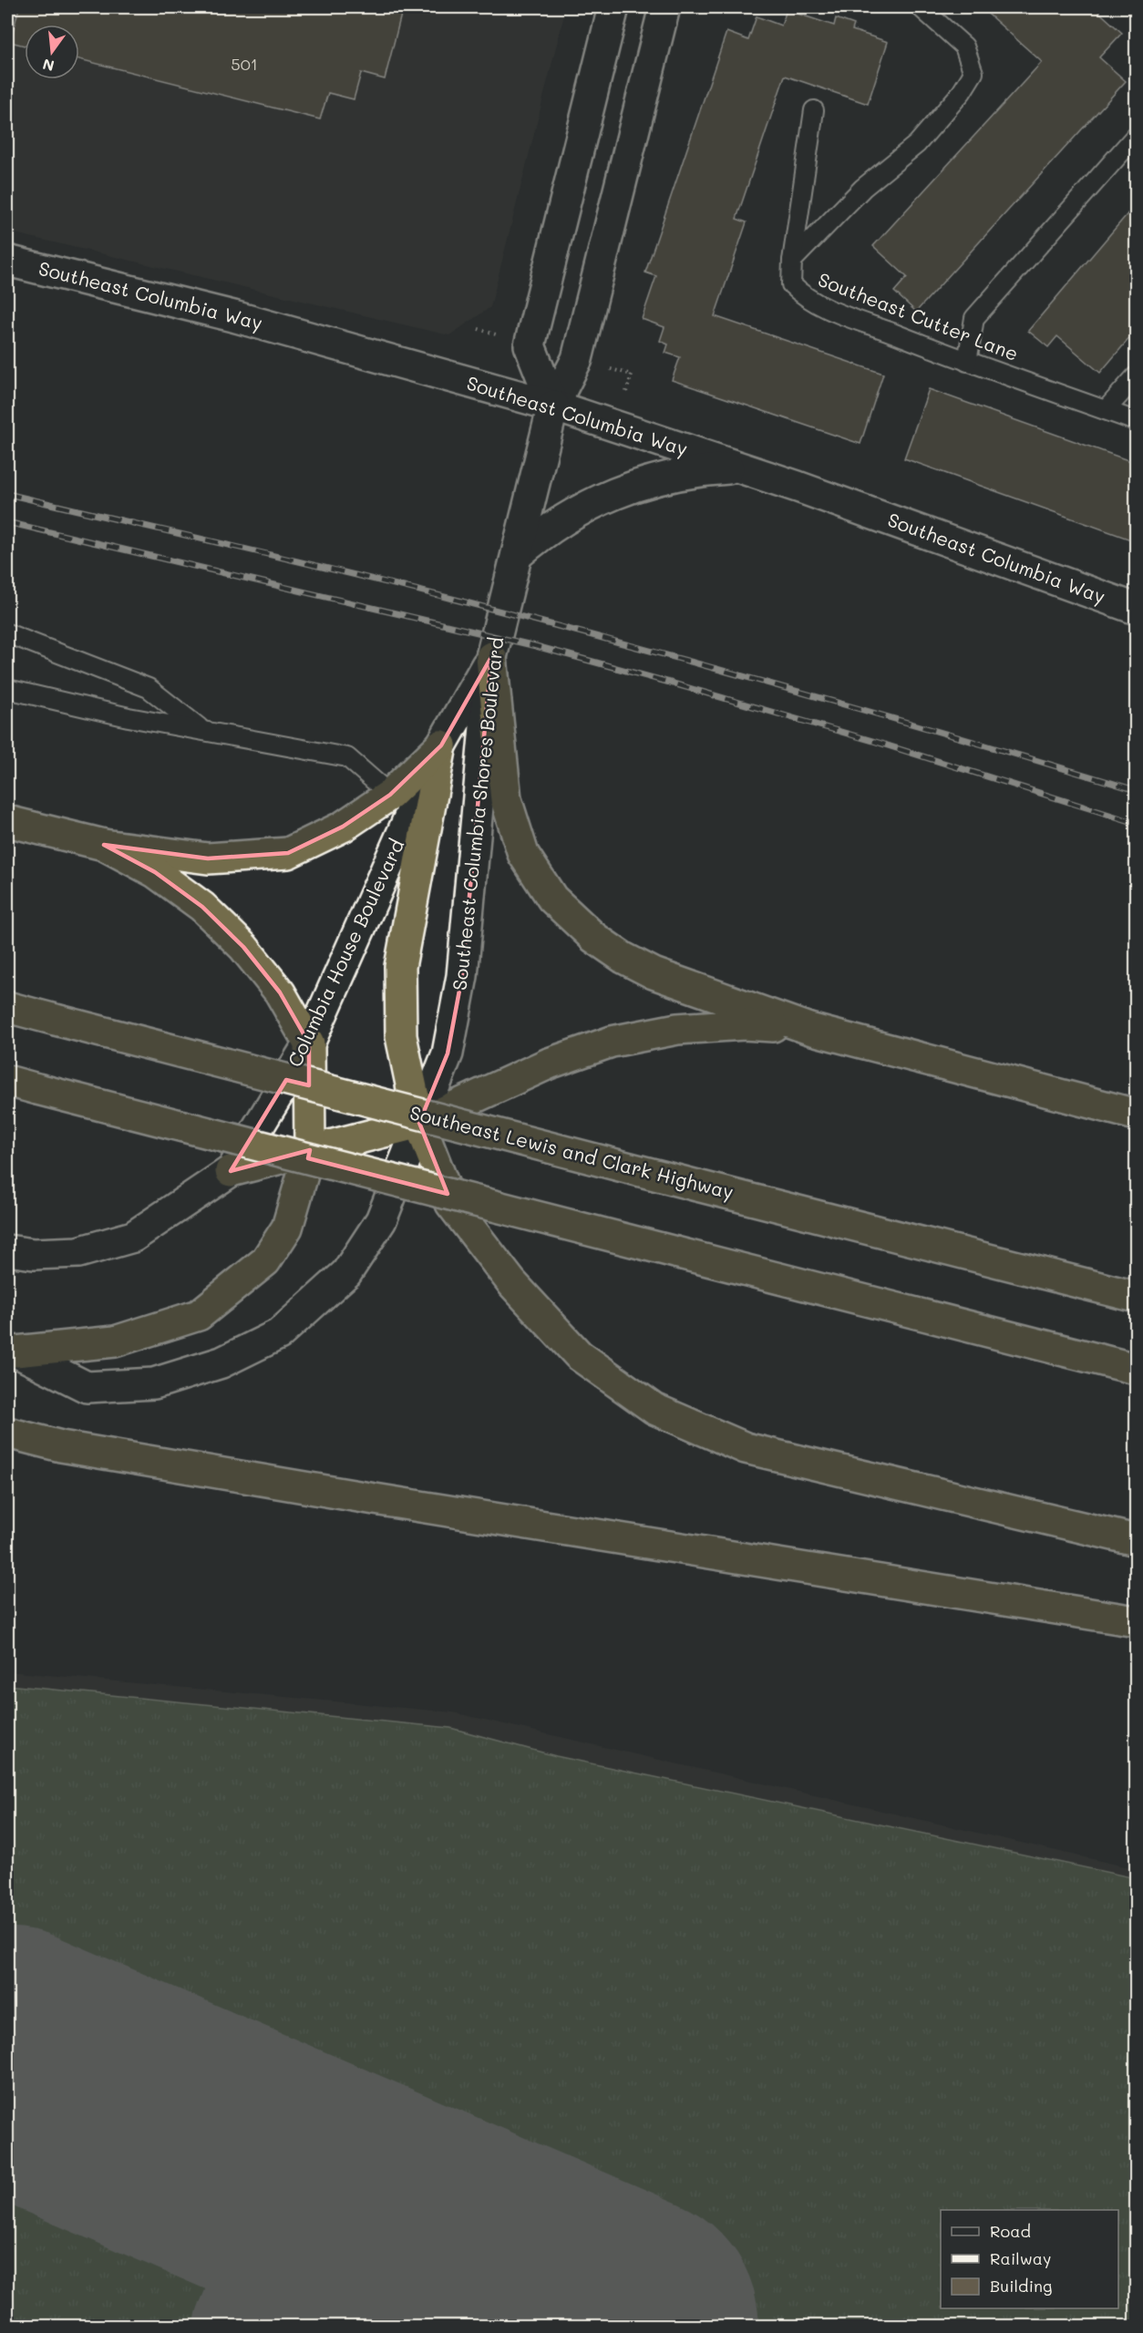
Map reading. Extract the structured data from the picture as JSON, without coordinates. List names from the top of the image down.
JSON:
{
  "streets": {
    "highway": ["Southeast Lewis and Clark Highway"],
    "street": ["Southeast Columbia Way", "Southeast Columbia Shores Boulevard", "Columbia House Boulevard"],
    "lane": ["Southeast Cutter Lane"]
  },
  "crossings": [
    ["Southeast Columbia Way", "Southeast Columbia Shores Boulevard"],
    ["Southeast Columbia Shores Boulevard", "Columbia House Boulevard"]
  ],
  "house_numbers": ["501"],
  "legend": ["Road", "Railway", "Building"],
  "north": "bottom"
}
